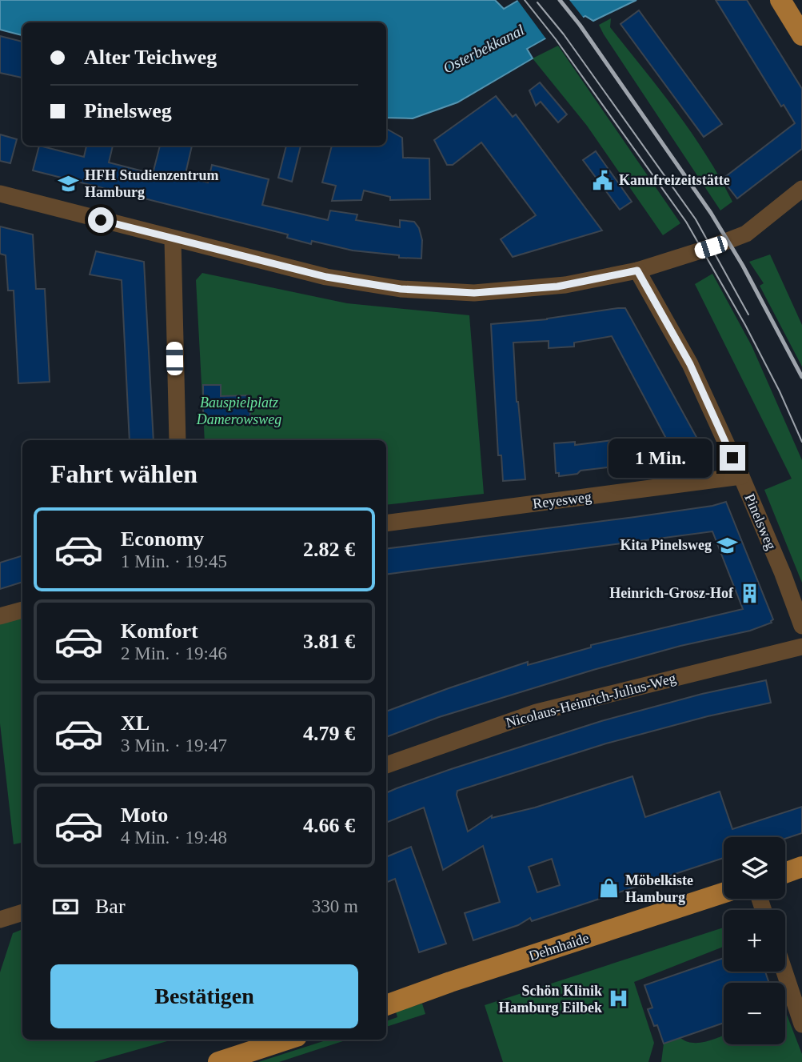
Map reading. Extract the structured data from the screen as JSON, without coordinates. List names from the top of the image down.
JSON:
{
  "streets": {
    "main road": ["Dehnhaide"],
    "street": ["Reyesweg", "Pinelsweg", "Nicolaus-Heinrich-Julius-Weg"]
  },
  "crossings": [
    ["Reyesweg", "Pinelsweg"]
  ],
  "water": ["Osterbekkanal"],
  "parks": ["Bauspielplatz Damerowsweg"],
  "places": {
    "public building": ["Kanufreizeitstätte"],
    "school or university": ["HFH Studienzentrum Hamburg", "Kita Pinelsweg"],
    "building": ["Heinrich-Grosz-Hof"],
    "shop": ["Möbelkiste Hamburg"],
    "hospital": ["Schön Klinik Hamburg Eilbek"]
  },
  "page": {
    "banner": ["Alter Teichweg", "Pinelsweg"],
    "bubble": "1 Min.",
    "heading": "Fahrt wählen",
    "list": [
      {
        "name": "Economy",
        "note": "1 Min. · 19:45",
        "value": "2.82 €"
      },
      {
        "name": "Komfort",
        "note": "2 Min. · 19:46",
        "value": "3.81 €"
      },
      {
        "name": "XL",
        "note": "3 Min. · 19:47",
        "value": "4.79 €"
      },
      {
        "name": "Moto",
        "note": "4 Min. · 19:48",
        "value": "4.66 €"
      }
    ],
    "map_buttons": ["+", "−"],
    "pay": ["Bar", "330 m"],
    "buttons": "Bestätigen"
  }
}
